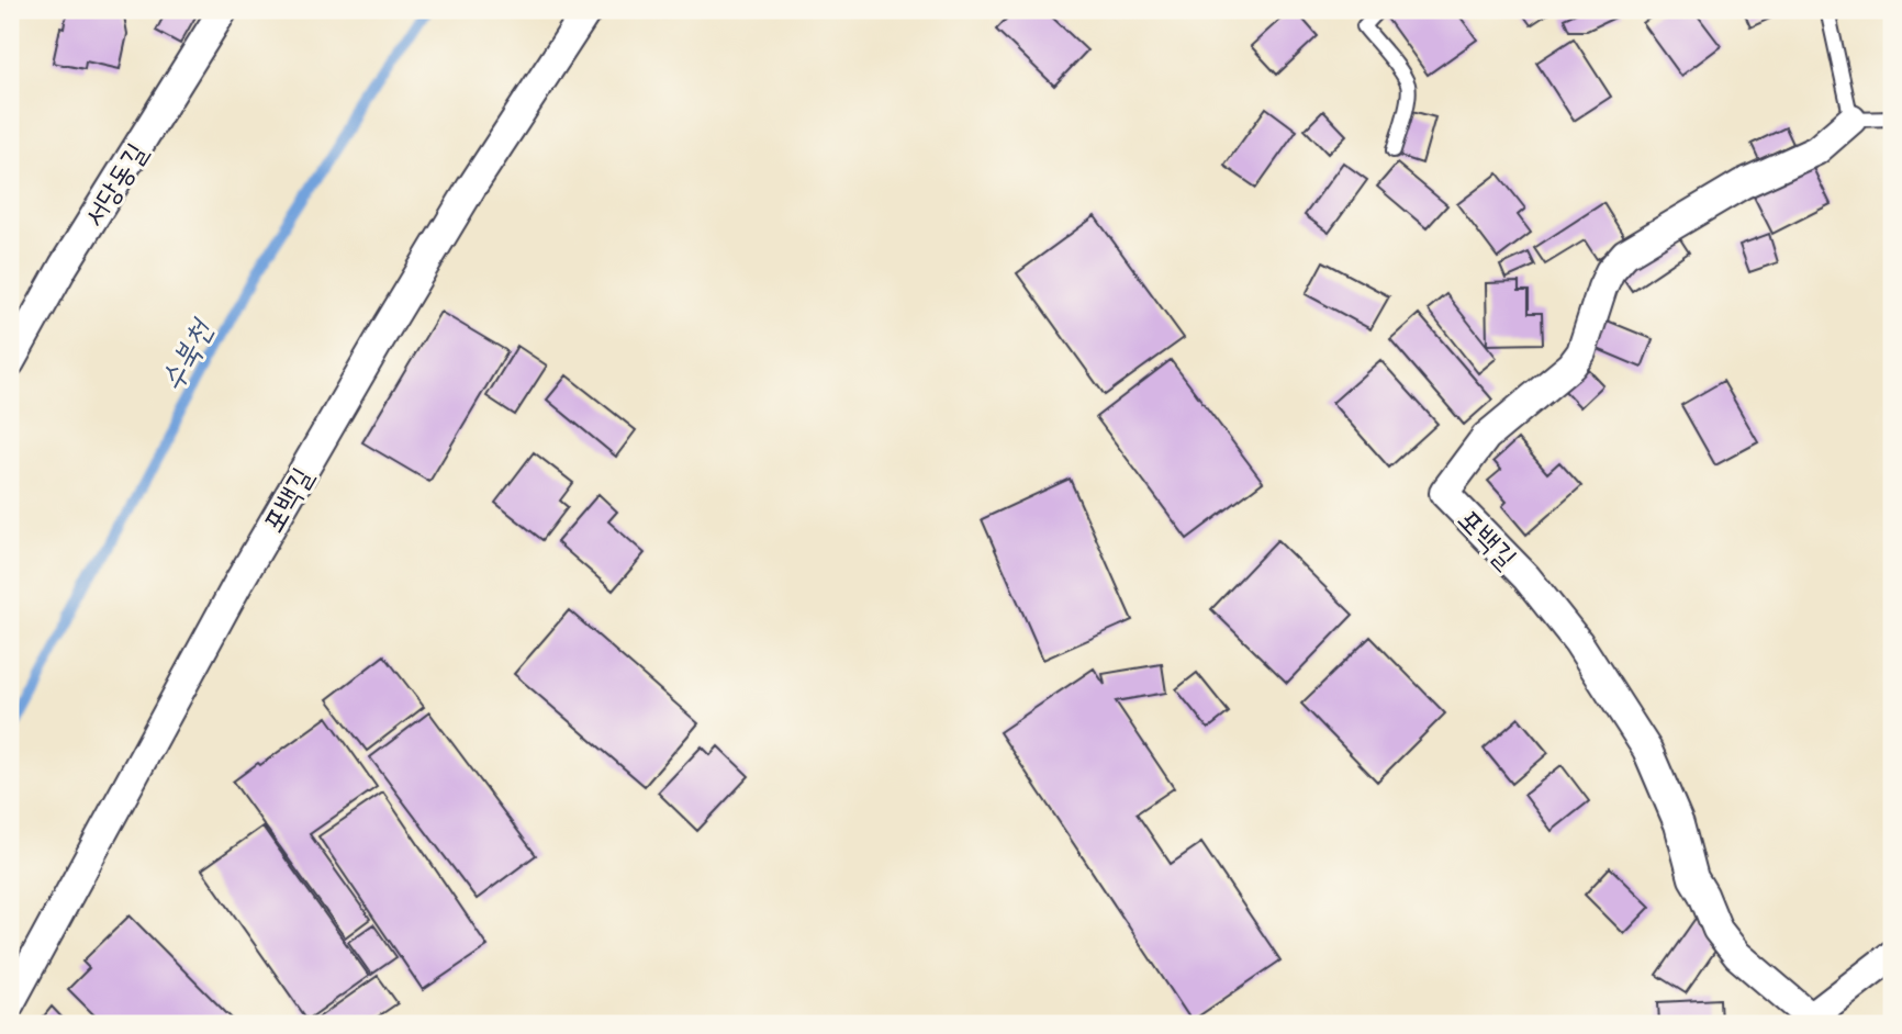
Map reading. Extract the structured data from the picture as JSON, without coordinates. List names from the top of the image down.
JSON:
{
  "streets": {
    "street": ["서당동길", "포백길"]
  },
  "water": ["수북천"]
}
